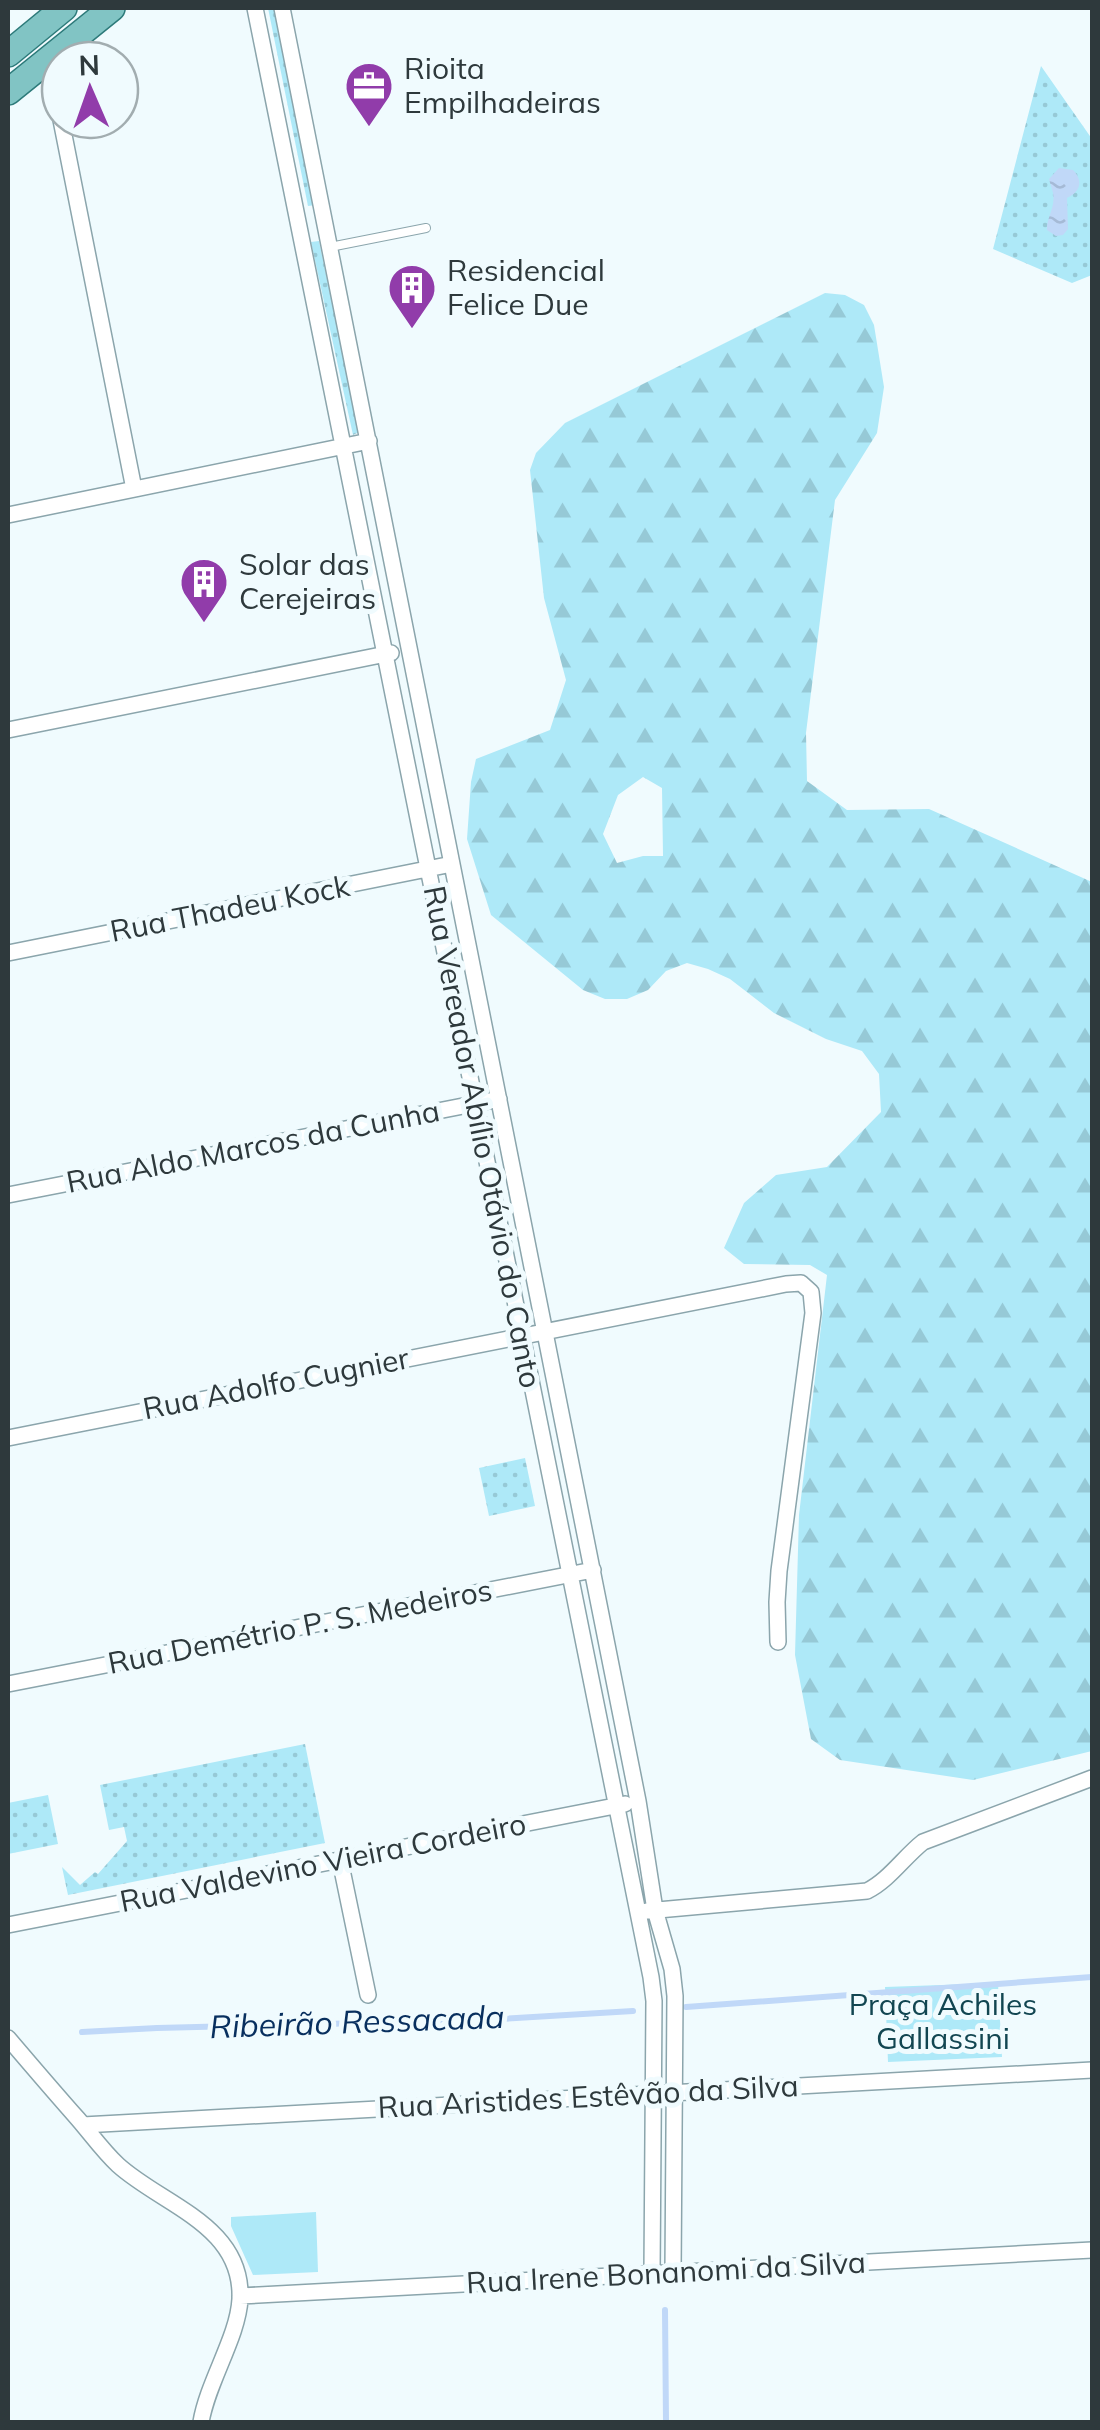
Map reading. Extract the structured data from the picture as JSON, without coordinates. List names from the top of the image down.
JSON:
{
  "streets": {
    "street": [
      "Rua Thadeu Kock",
      "Rua Vereador Abílio Otávio do Canto",
      "Rua Aldo Marcos da Cunha",
      "Rua Adolfo Cugnier",
      "Rua Demétrio P. S. Medeiros",
      "Rua Valdevino Vieira Cordeiro",
      "Rua Aristides Estêvão da Silva",
      "Rua Irene Bonanomi da Silva"
    ]
  },
  "crossings": [
    ["Rua Thadeu Kock", "Rua Vereador Abílio Otávio do Canto"],
    ["Rua Vereador Abílio Otávio do Canto", "Rua Aldo Marcos da Cunha"],
    ["Rua Vereador Abílio Otávio do Canto", "Rua Adolfo Cugnier"],
    ["Rua Vereador Abílio Otávio do Canto", "Rua Demétrio P. S. Medeiros"],
    ["Rua Vereador Abílio Otávio do Canto", "Rua Valdevino Vieira Cordeiro"],
    ["Rua Vereador Abílio Otávio do Canto", "Rua Aristides Estêvão da Silva"],
    ["Rua Vereador Abílio Otávio do Canto", "Rua Irene Bonanomi da Silva"]
  ],
  "water": ["Ribeirão Ressacada"],
  "parks": ["Praça Achiles Gallassini"],
  "places": {
    "office": ["Rioita Empilhadeiras"],
    "building": ["Residencial Felice Due", "Solar das Cerejeiras"]
  },
  "north": "top"
}
